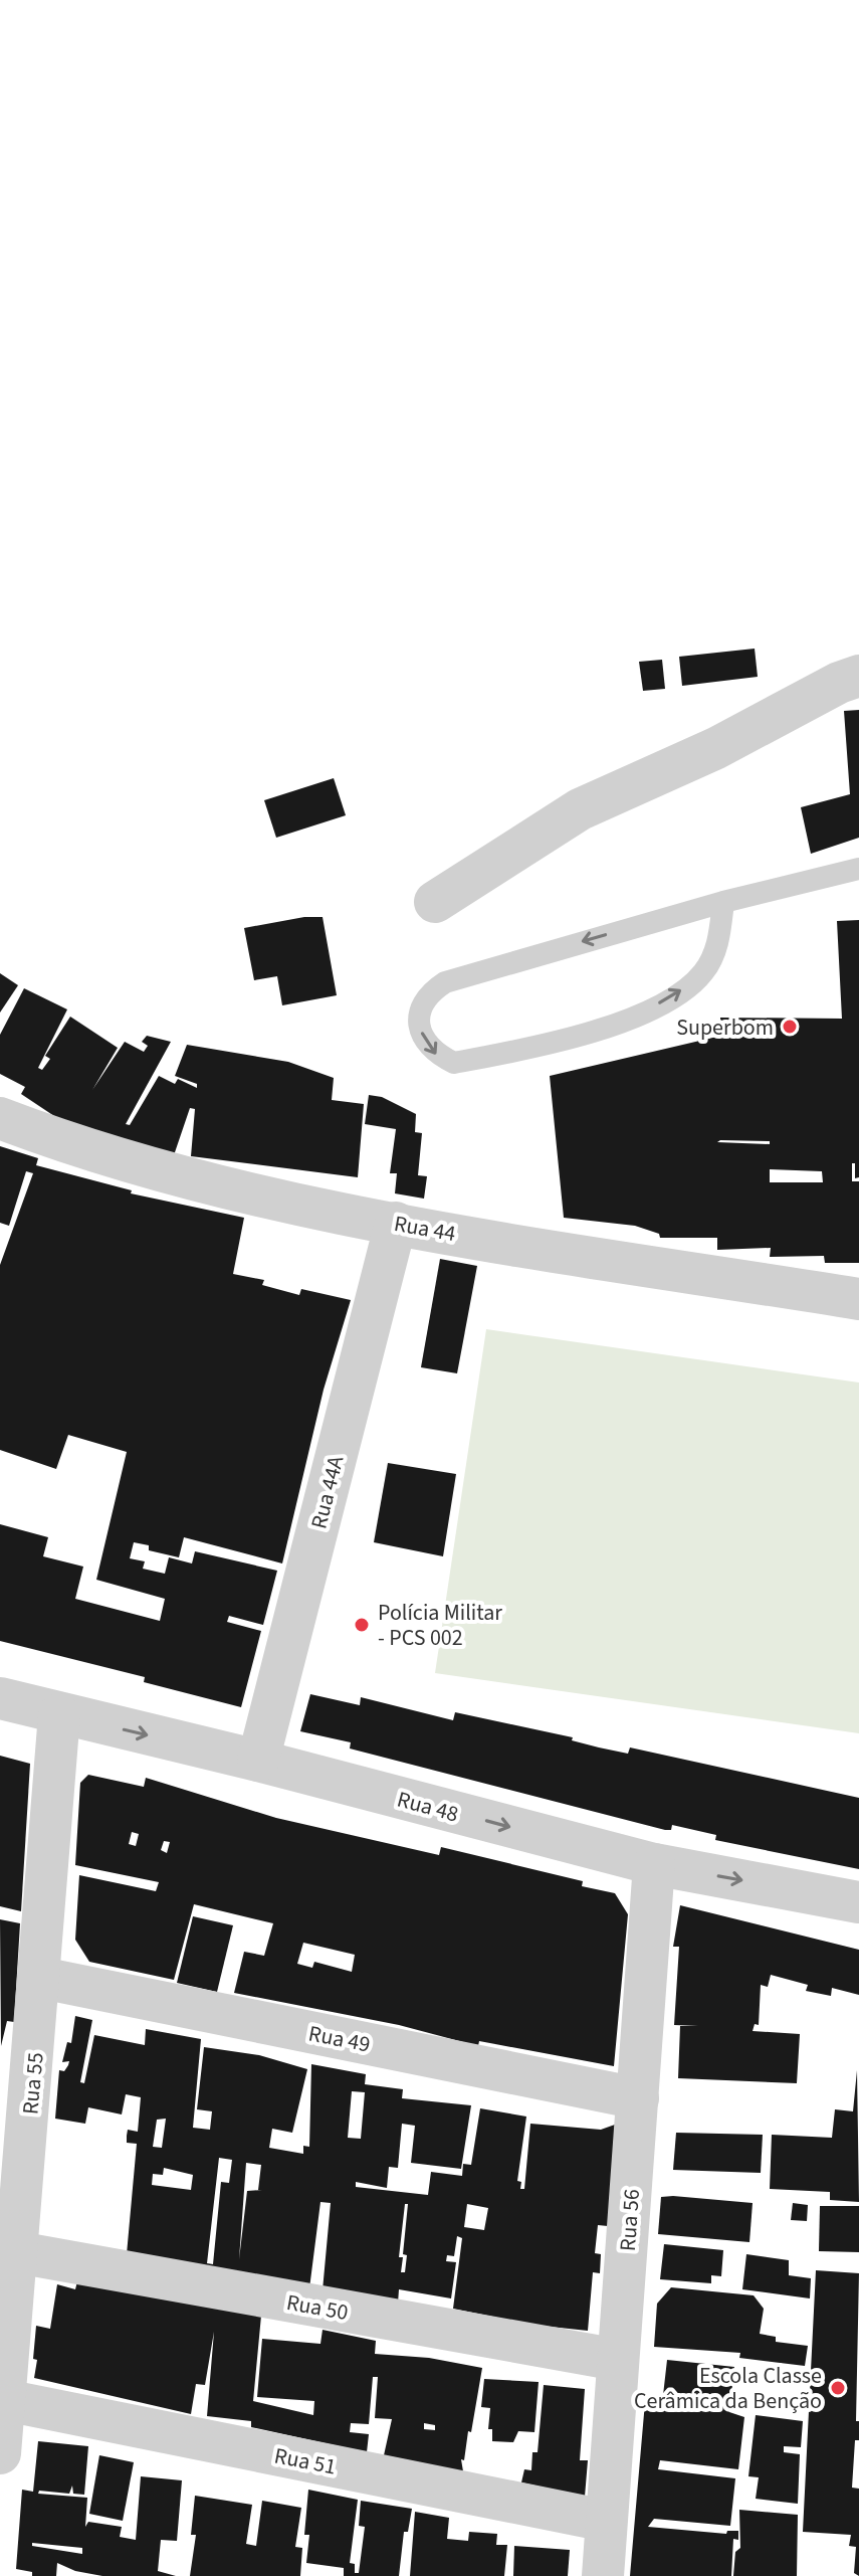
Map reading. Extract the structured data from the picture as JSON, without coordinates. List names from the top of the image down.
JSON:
{
  "streets": {
    "street": [
      "Rua 44",
      "Rua 44A",
      "Rua 48",
      "Rua 49",
      "Rua 55",
      "Rua 56",
      "Rua 50",
      "Rua 51"
    ]
  },
  "crossings": [
    ["Rua 44", "Rua 44A"],
    ["Rua 44A", "Rua 48"],
    ["Rua 48", "Rua 55"],
    ["Rua 48", "Rua 56"],
    ["Rua 49", "Rua 55"],
    ["Rua 49", "Rua 56"],
    ["Rua 55", "Rua 50"],
    ["Rua 55", "Rua 51"],
    ["Rua 56", "Rua 50"],
    ["Rua 56", "Rua 51"]
  ],
  "one_way": ["Rua 48"],
  "places": ["Superbom", "Polícia Militar - PCS 002", "Escola Classe Cerâmica da Benção"]
}
